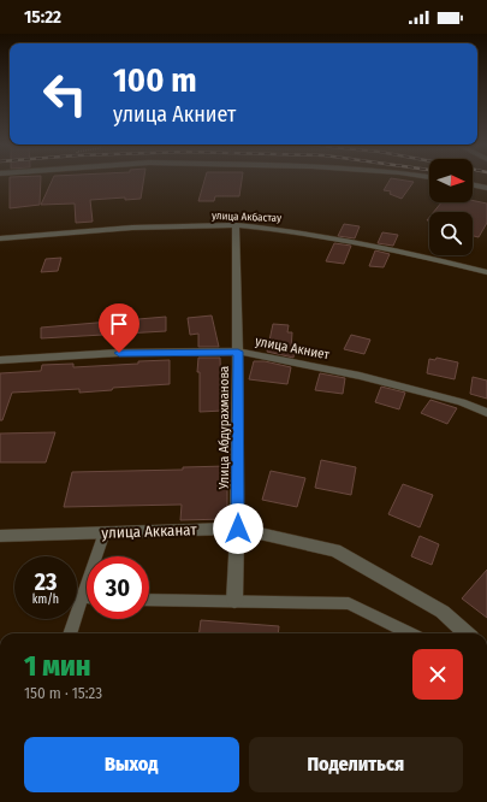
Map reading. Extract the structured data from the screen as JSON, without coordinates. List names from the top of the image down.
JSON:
{
  "streets": {
    "street": [
      "улица Акбастау",
      "улица Акниет",
      "Улица Абдурахманова",
      "улица Акканат"
    ]
  },
  "crossings": [
    ["улица Акбастау", "Улица Абдурахманова"],
    ["улица Акниет", "Улица Абдурахманова"],
    ["Улица Абдурахманова", "улица Акканат"]
  ],
  "north": "right",
  "page": {
    "status": "15:22",
    "turn": ["100 m", "улица Акниет"],
    "speed": "23 km/h",
    "limit": "30",
    "heading": ["1 мин", "150 m · 15:23"],
    "buttons": ["Выход", "Поделиться"]
  }
}
